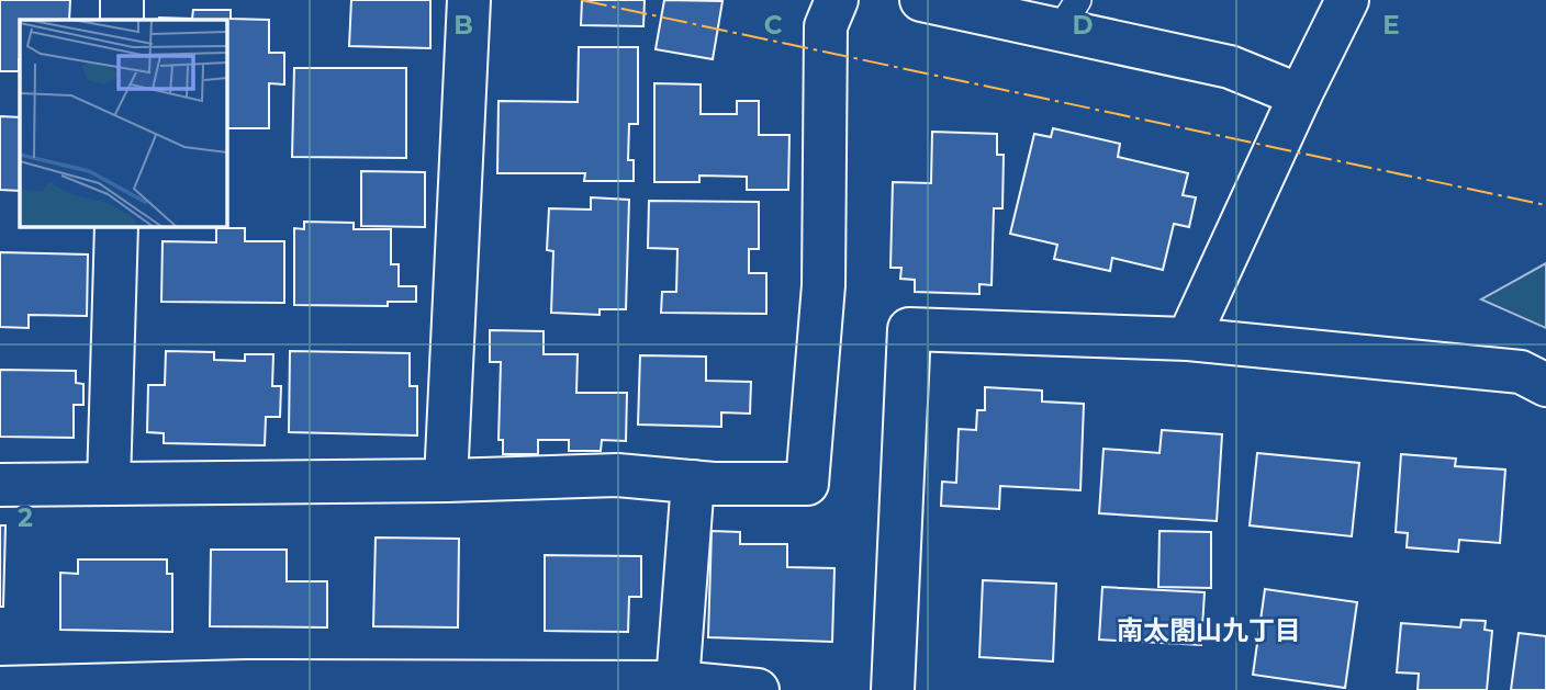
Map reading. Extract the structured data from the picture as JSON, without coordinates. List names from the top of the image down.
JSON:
{
  "districts": ["南太閤山九丁目"],
  "grid": {
    "columns": [
      "B",
      "C",
      "D",
      "E"
    ],
    "rows": ["2"]
  }
}
